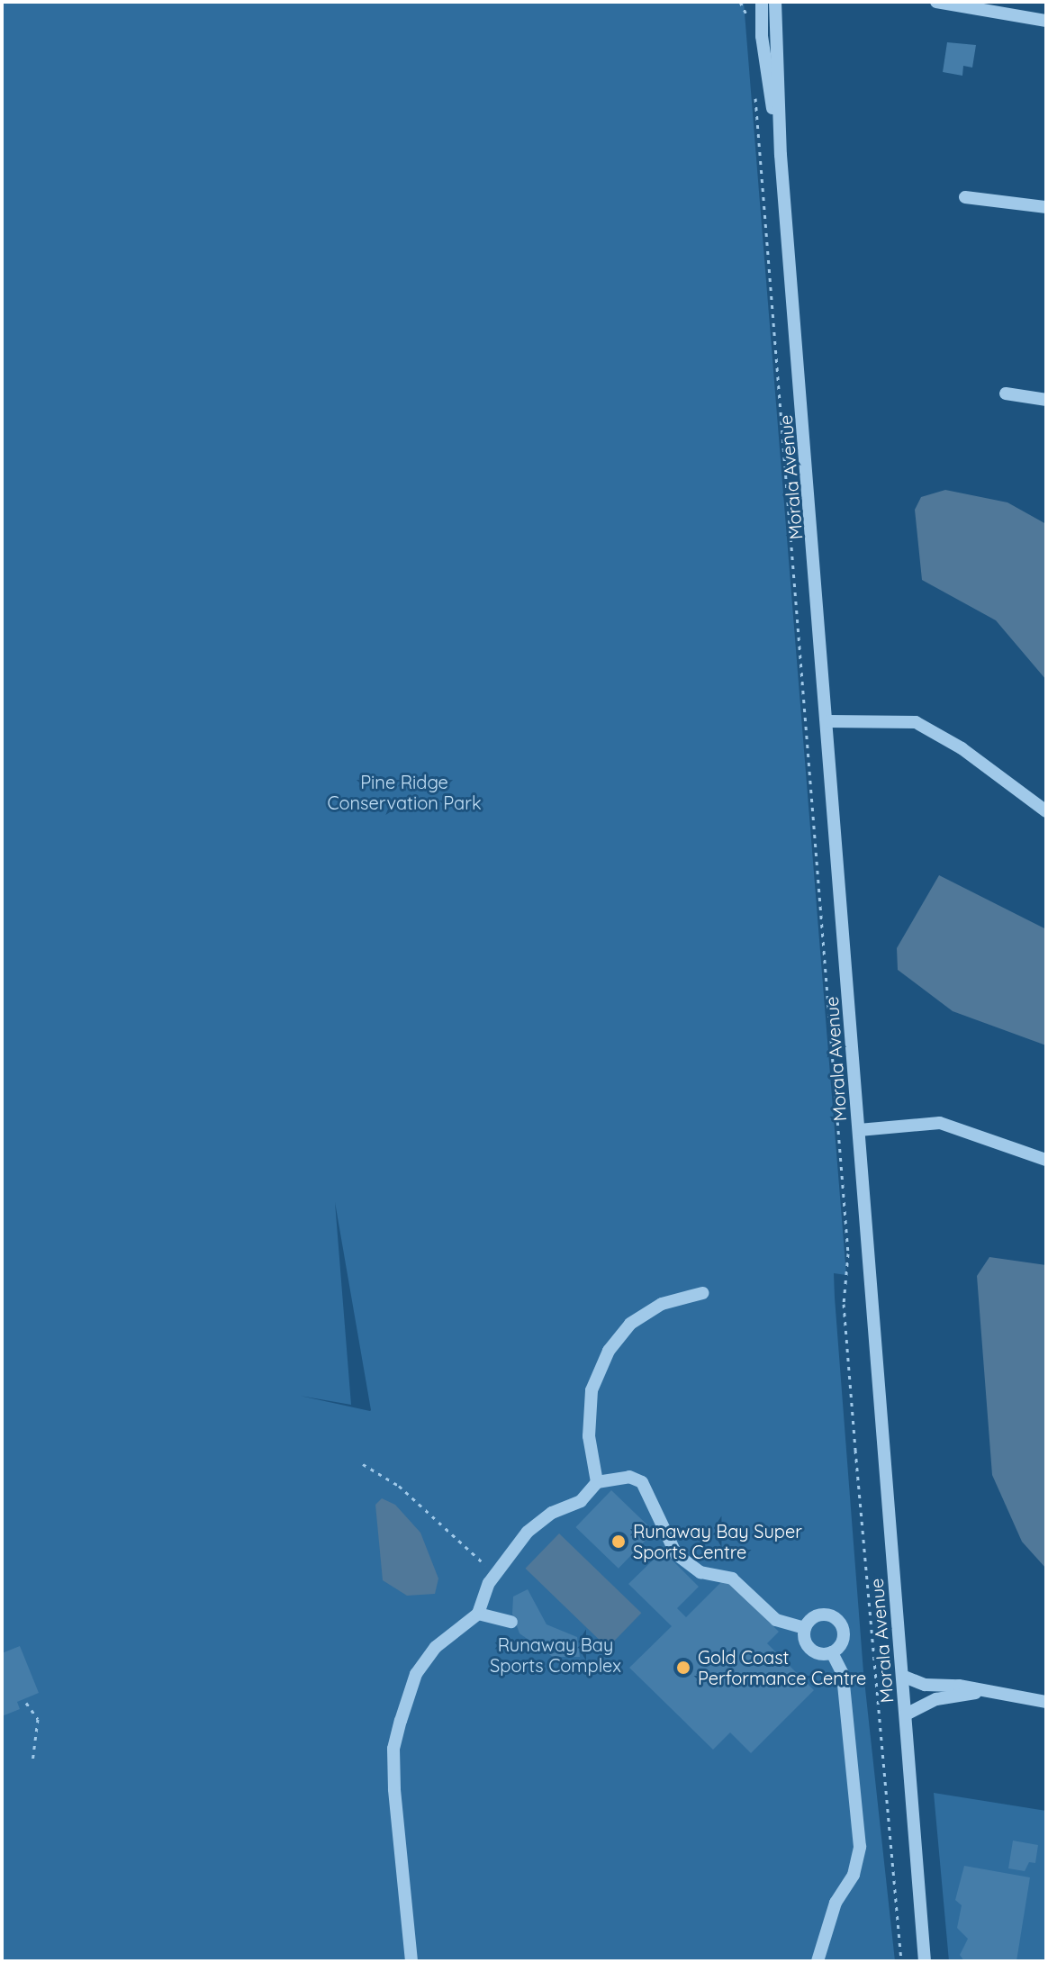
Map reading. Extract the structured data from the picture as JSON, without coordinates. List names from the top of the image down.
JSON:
{
  "streets": {
    "street": ["Morala Avenue"]
  },
  "parks": ["Pine Ridge Conservation Park", "Runaway Bay Sports Complex"],
  "places": ["Runaway Bay Super Sports Centre", "Gold Coast Performance Centre"]
}
